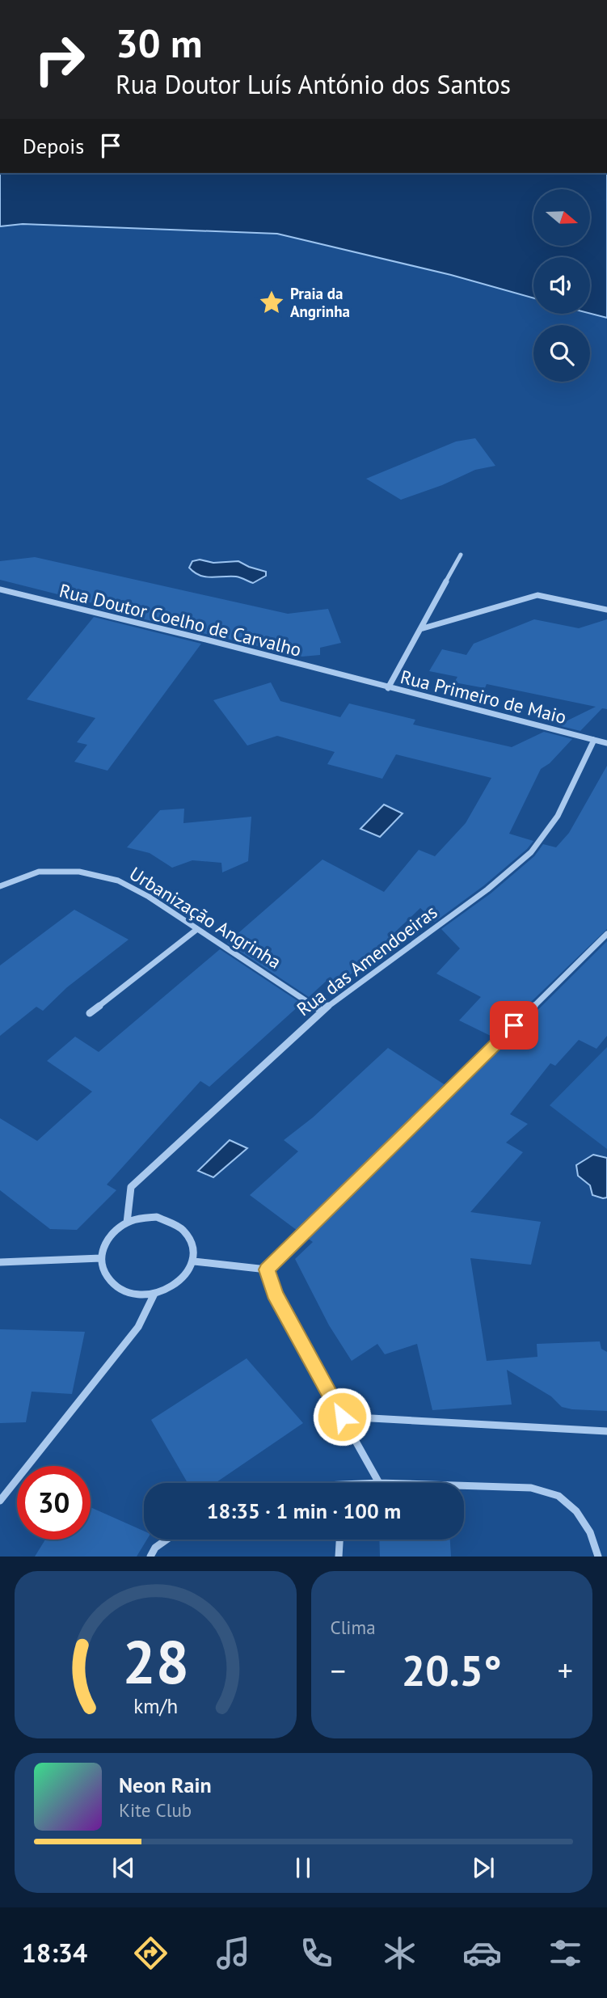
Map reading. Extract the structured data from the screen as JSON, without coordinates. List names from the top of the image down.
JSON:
{
  "streets": {
    "street": [
      "Rua Doutor Coelho de Carvalho",
      "Rua Primeiro de Maio",
      "Urbanização Angrinha",
      "Rua das Amendoeiras"
    ]
  },
  "crossings": [
    ["Rua Doutor Coelho de Carvalho", "Rua Primeiro de Maio"],
    ["Rua Primeiro de Maio", "Rua das Amendoeiras"],
    ["Urbanização Angrinha", "Rua das Amendoeiras"]
  ],
  "places": {
    "place": ["Praia da Angrinha"]
  },
  "north": "right",
  "page": {
    "turn": ["30 m", "Rua Doutor Luís António dos Santos"],
    "then": "Depois",
    "limit": "30",
    "trip": "18:35 · 1 min · 100 m",
    "tile": "Clima",
    "heat": ["−", "20.5°", "+"],
    "song": ["Neon Rain", "Kite Club"],
    "tabs": "18:34",
    "gauge": ["28", "km/h"]
  }
}
